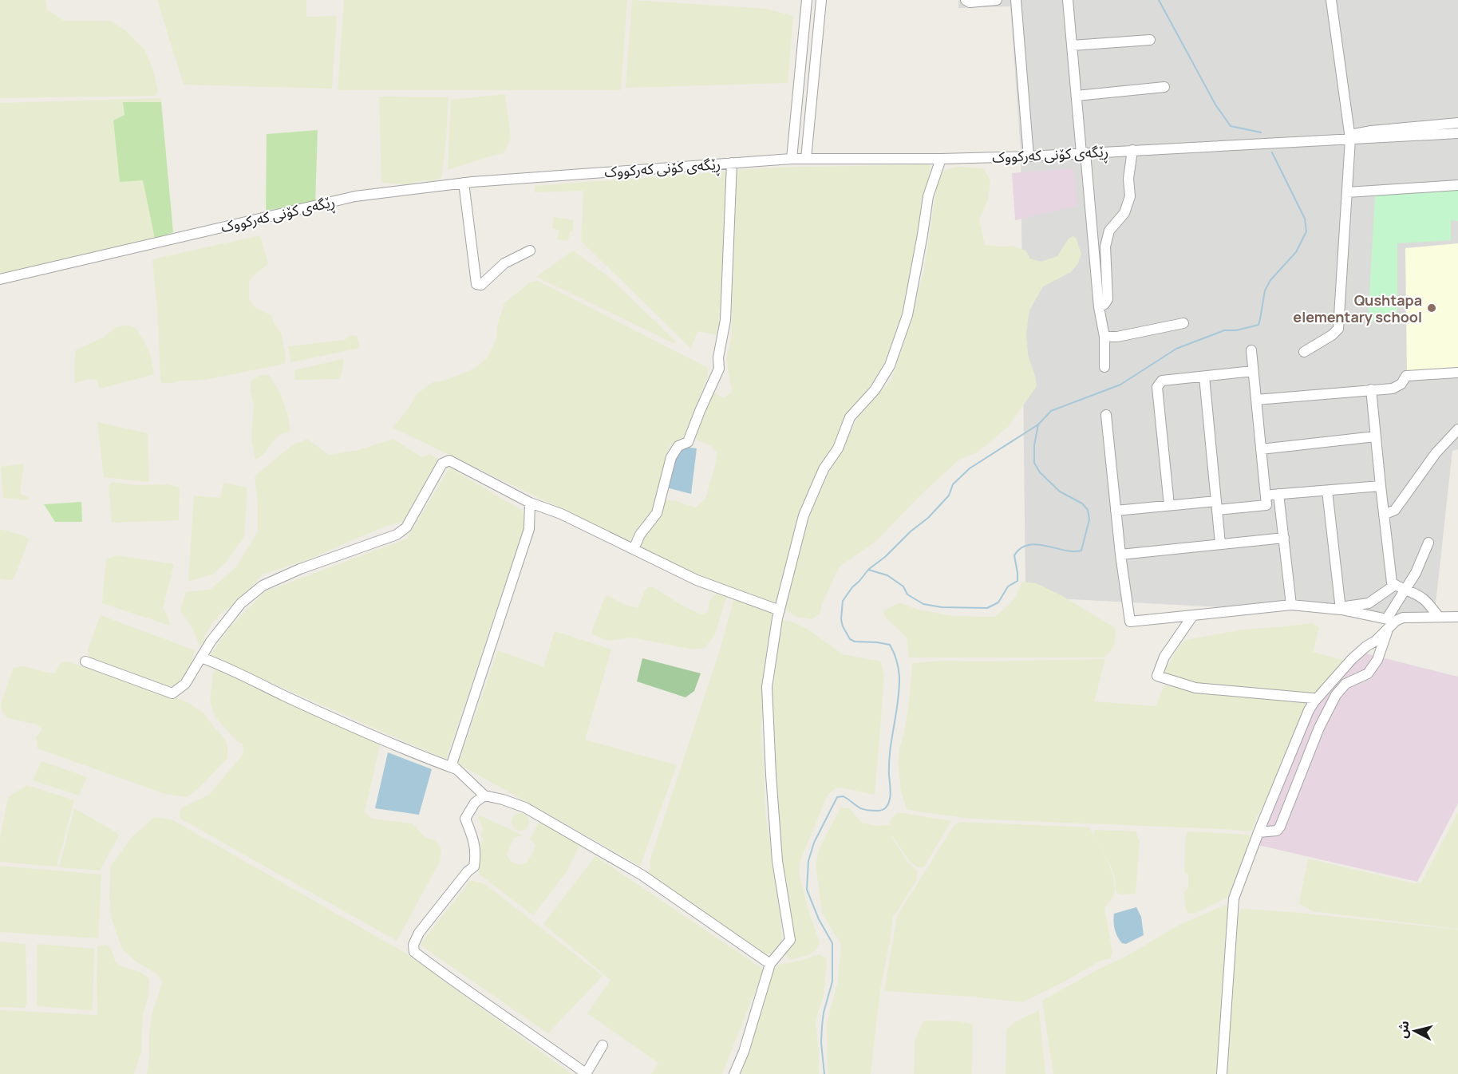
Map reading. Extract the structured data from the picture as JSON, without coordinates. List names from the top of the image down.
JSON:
{
  "streets": {
    "street": ["ڕێگەی کۆنی کەرکووک"]
  },
  "places": ["Qushtapa elementary school"],
  "north": "left"
}
